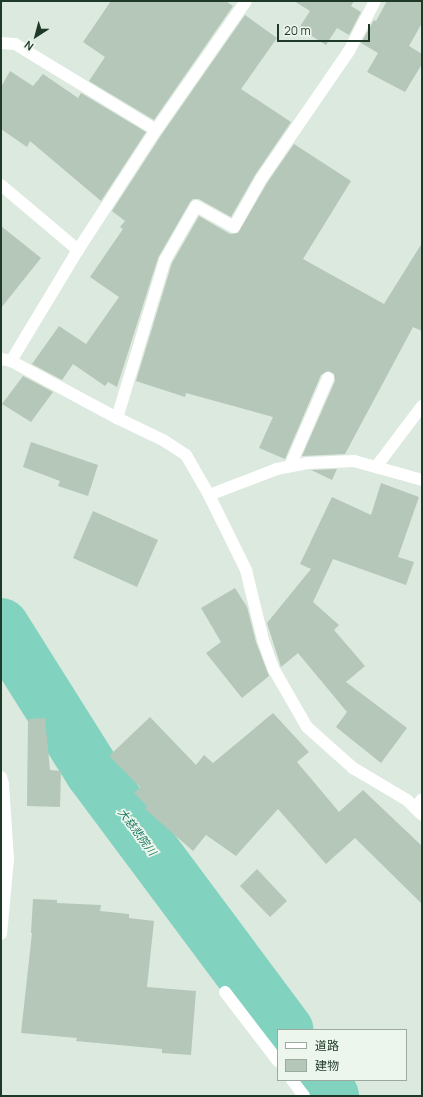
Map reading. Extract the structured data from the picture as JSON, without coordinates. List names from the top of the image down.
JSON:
{
  "water": ["大慈悲院川"],
  "legend": ["道路", "建物"],
  "scale_bar": "20 m",
  "north": "bottom left"
}
